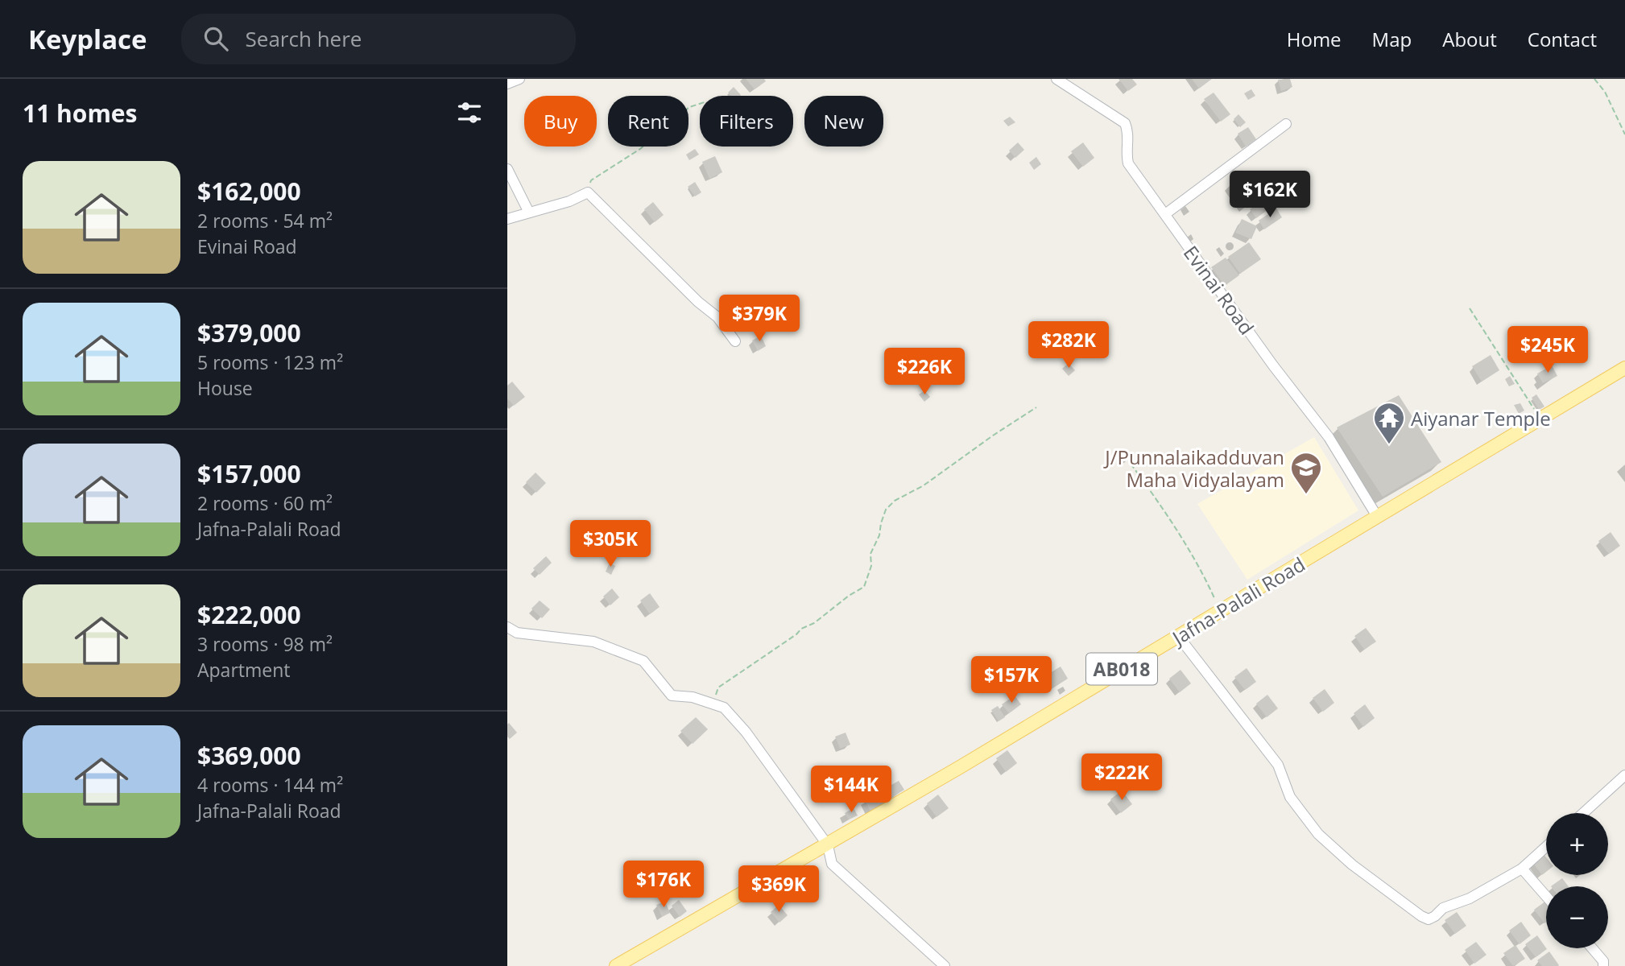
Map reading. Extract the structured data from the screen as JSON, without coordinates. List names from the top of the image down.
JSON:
{
  "streets": {
    "main road": ["Jafna-Palali Road", "AB018"],
    "street": ["Evinai Road"]
  },
  "crossings": [
    ["Evinai Road", "Jafna-Palali Road"]
  ],
  "places": {
    "temple": ["Aiyanar Temple"],
    "school or university": ["J/Punnalaikadduvan Maha Vidyalayam"]
  },
  "page": {
    "header": "Keyplace",
    "search": "Search here",
    "nav": [
      "Home",
      "Map",
      "About",
      "Contact"
    ],
    "heading": "11 homes",
    "chip": [
      "Buy",
      "Rent",
      "Filters",
      "New"
    ],
    "list": [
      {
        "name": "$162,000",
        "note": "2 rooms · 54 m² · Evinai Road"
      },
      {
        "name": "$379,000",
        "note": "5 rooms · 123 m² · House"
      },
      {
        "name": "$157,000",
        "note": "2 rooms · 60 m² · Jafna-Palali Road"
      },
      {
        "name": "$222,000",
        "note": "3 rooms · 98 m² · Apartment"
      },
      {
        "name": "$369,000",
        "note": "4 rooms · 144 m² · Jafna-Palali Road"
      }
    ],
    "price": [
      "$162K",
      "$379K",
      "$282K",
      "$245K",
      "$226K",
      "$305K",
      "$157K",
      "$222K",
      "$144K",
      "$176K",
      "$369K"
    ],
    "map_buttons": ["+", "−"]
  }
}
